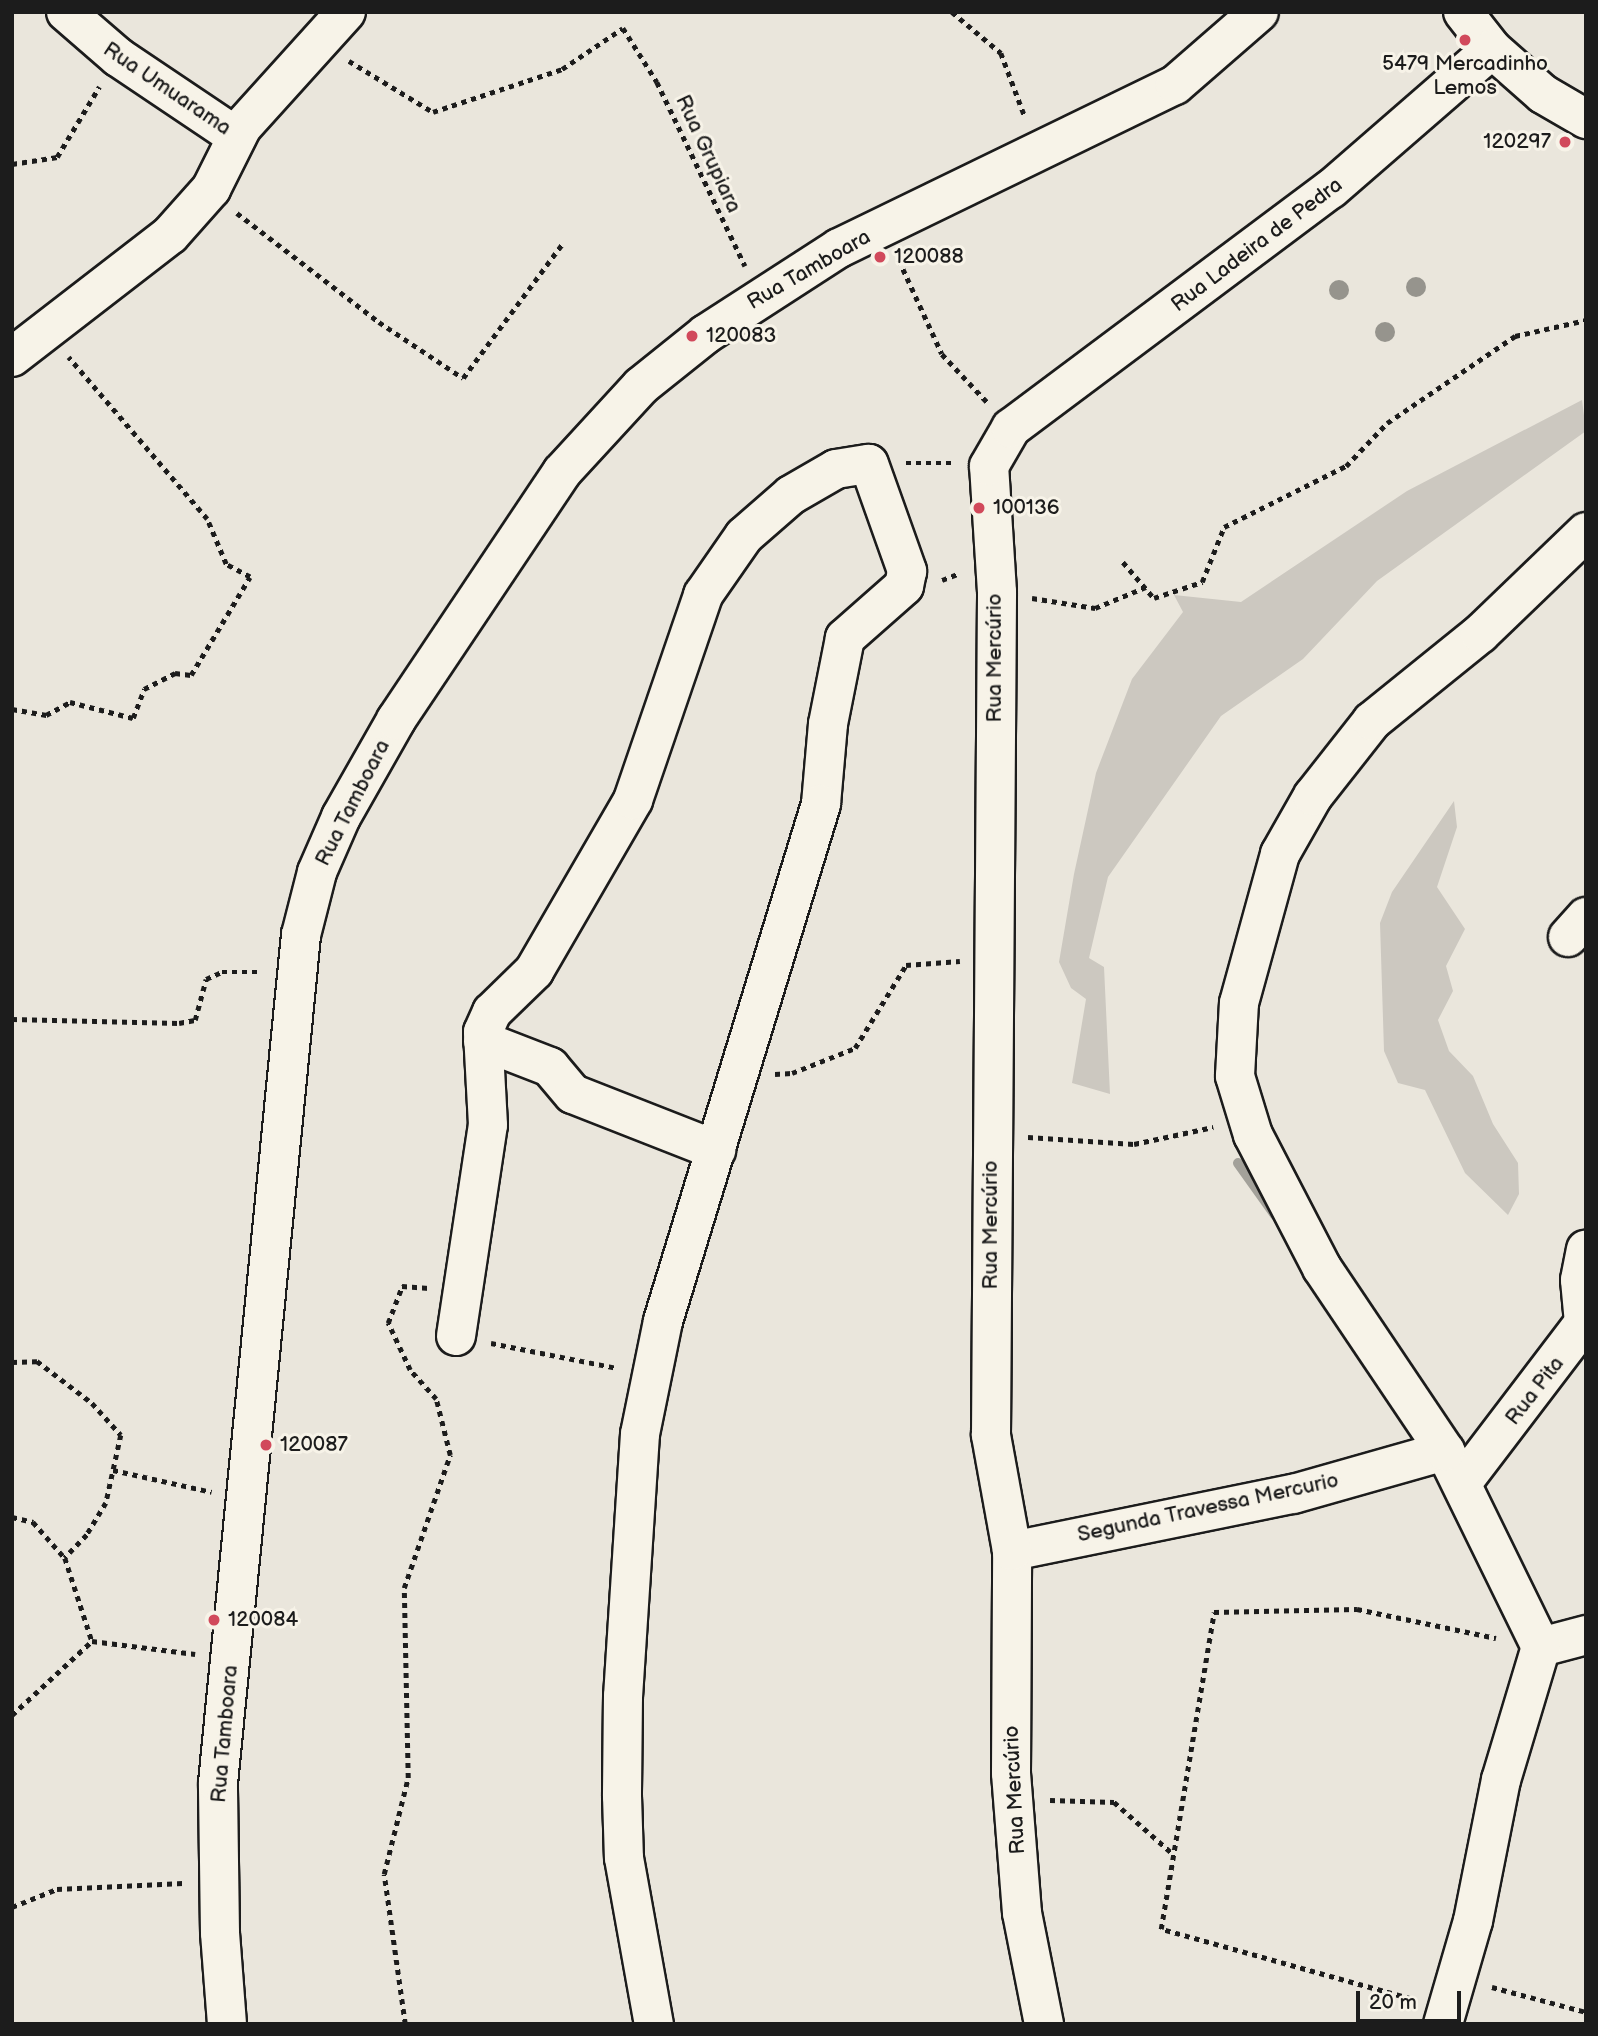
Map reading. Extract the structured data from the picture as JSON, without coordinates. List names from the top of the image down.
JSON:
{
  "streets": {
    "street": [
      "Rua Umuarama",
      "Rua Ladeira de Pedra",
      "Rua Tamboara",
      "Rua Mercúrio",
      "Rua Pita",
      "Segunda Travessa Mercurio"
    ],
    "path": ["Rua Grupiara"]
  },
  "crossings": [
    ["Rua Grupiara", "Rua Tamboara"],
    ["Rua Mercúrio", "Segunda Travessa Mercurio"],
    ["Rua Pita", "Segunda Travessa Mercurio"]
  ],
  "places": [
    "5479 Mercadinho Lemos",
    "120297",
    "120088",
    "120083",
    "100136",
    "120087",
    "120084"
  ],
  "scale_bar": "20 m"
}
